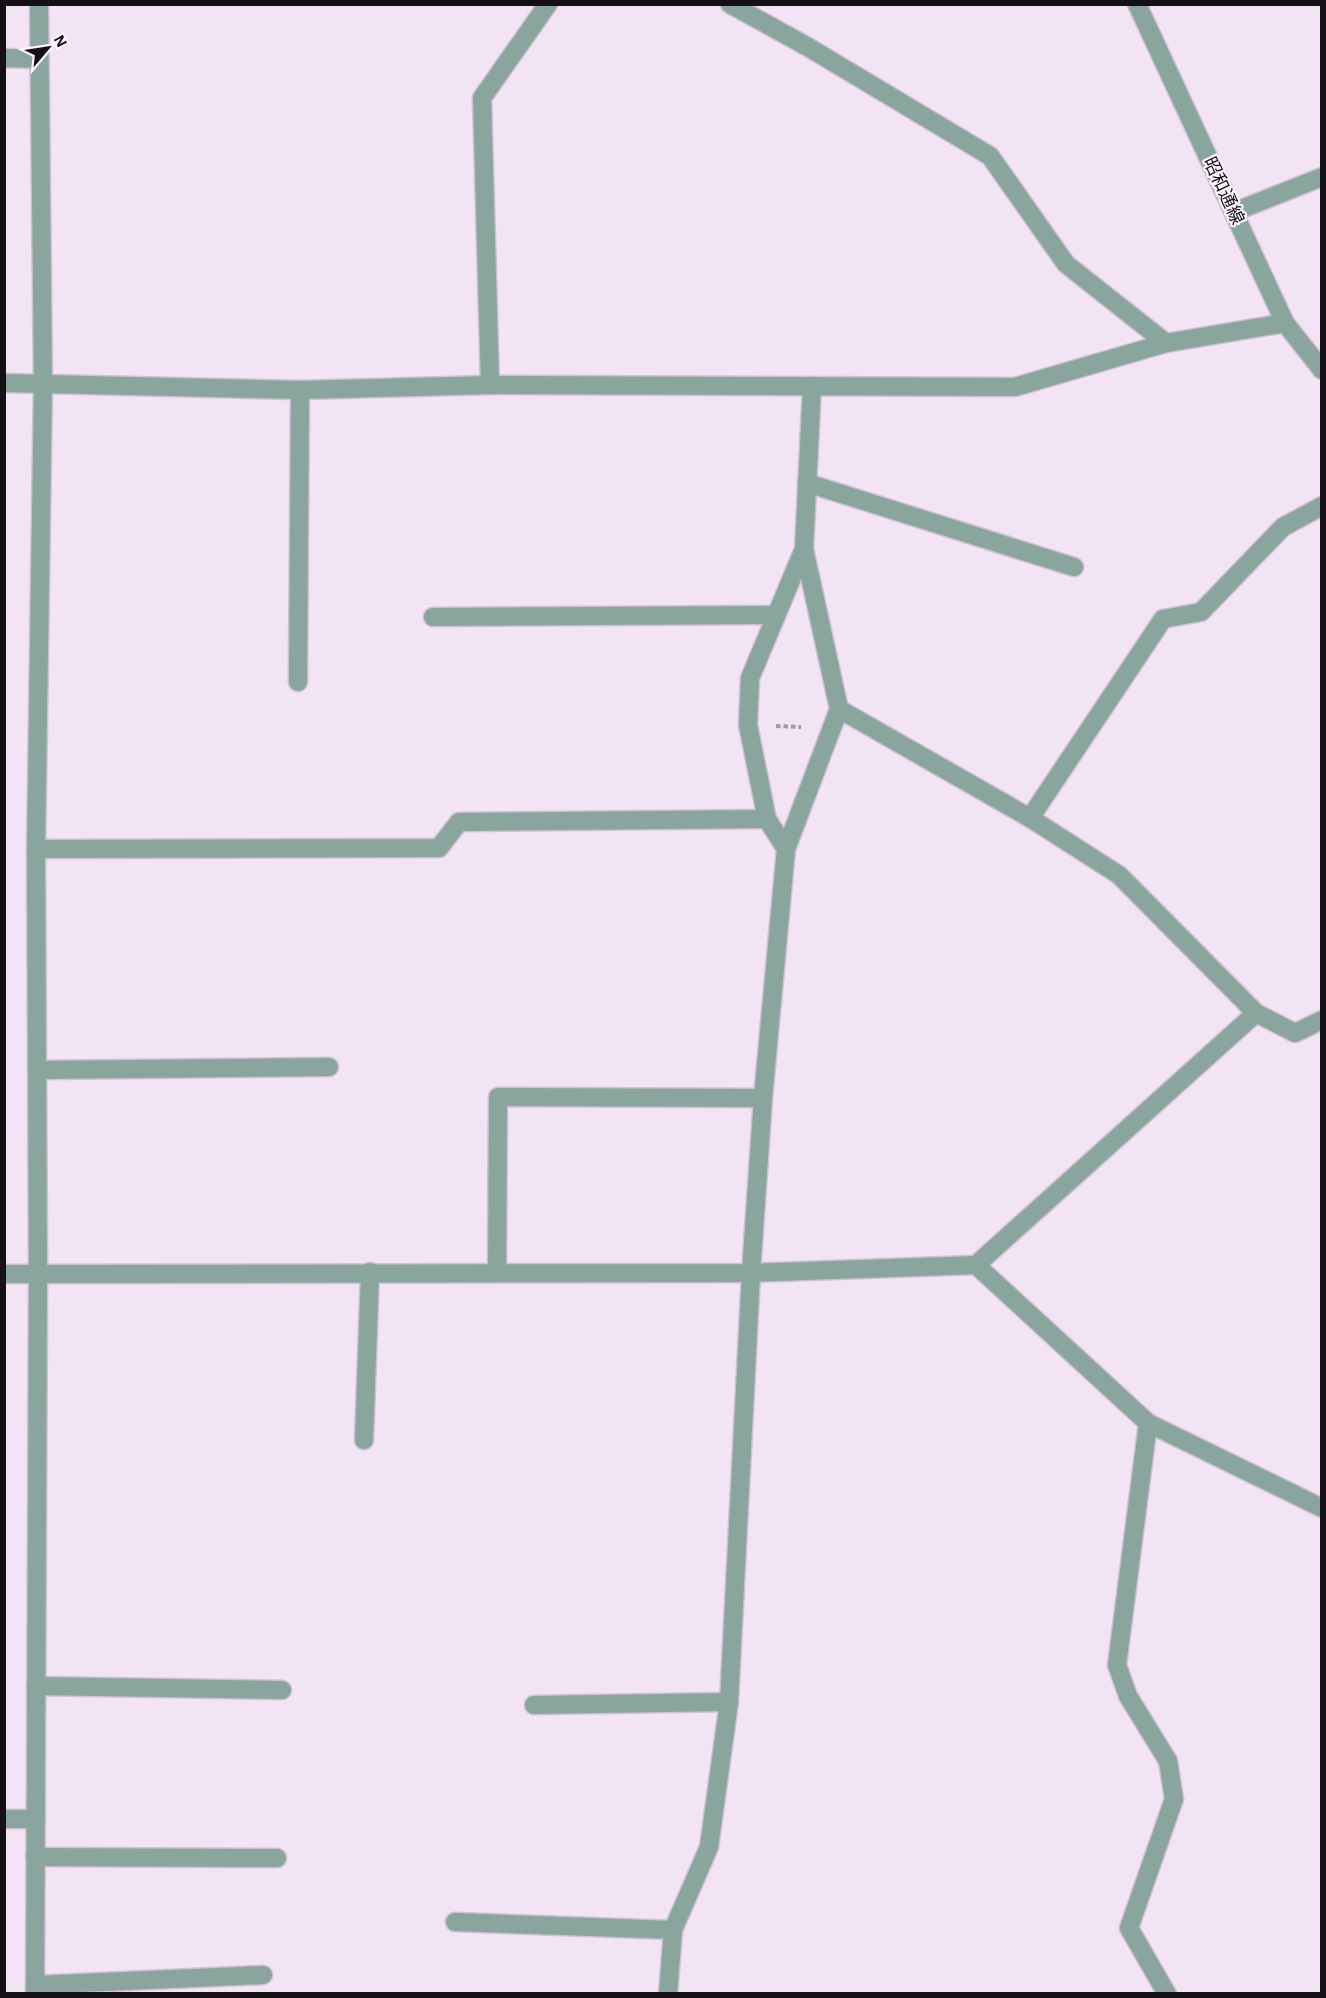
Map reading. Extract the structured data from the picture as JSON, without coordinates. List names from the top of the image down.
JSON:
{
  "streets": {
    "street": ["昭和通線"]
  },
  "north": "top right"
}
